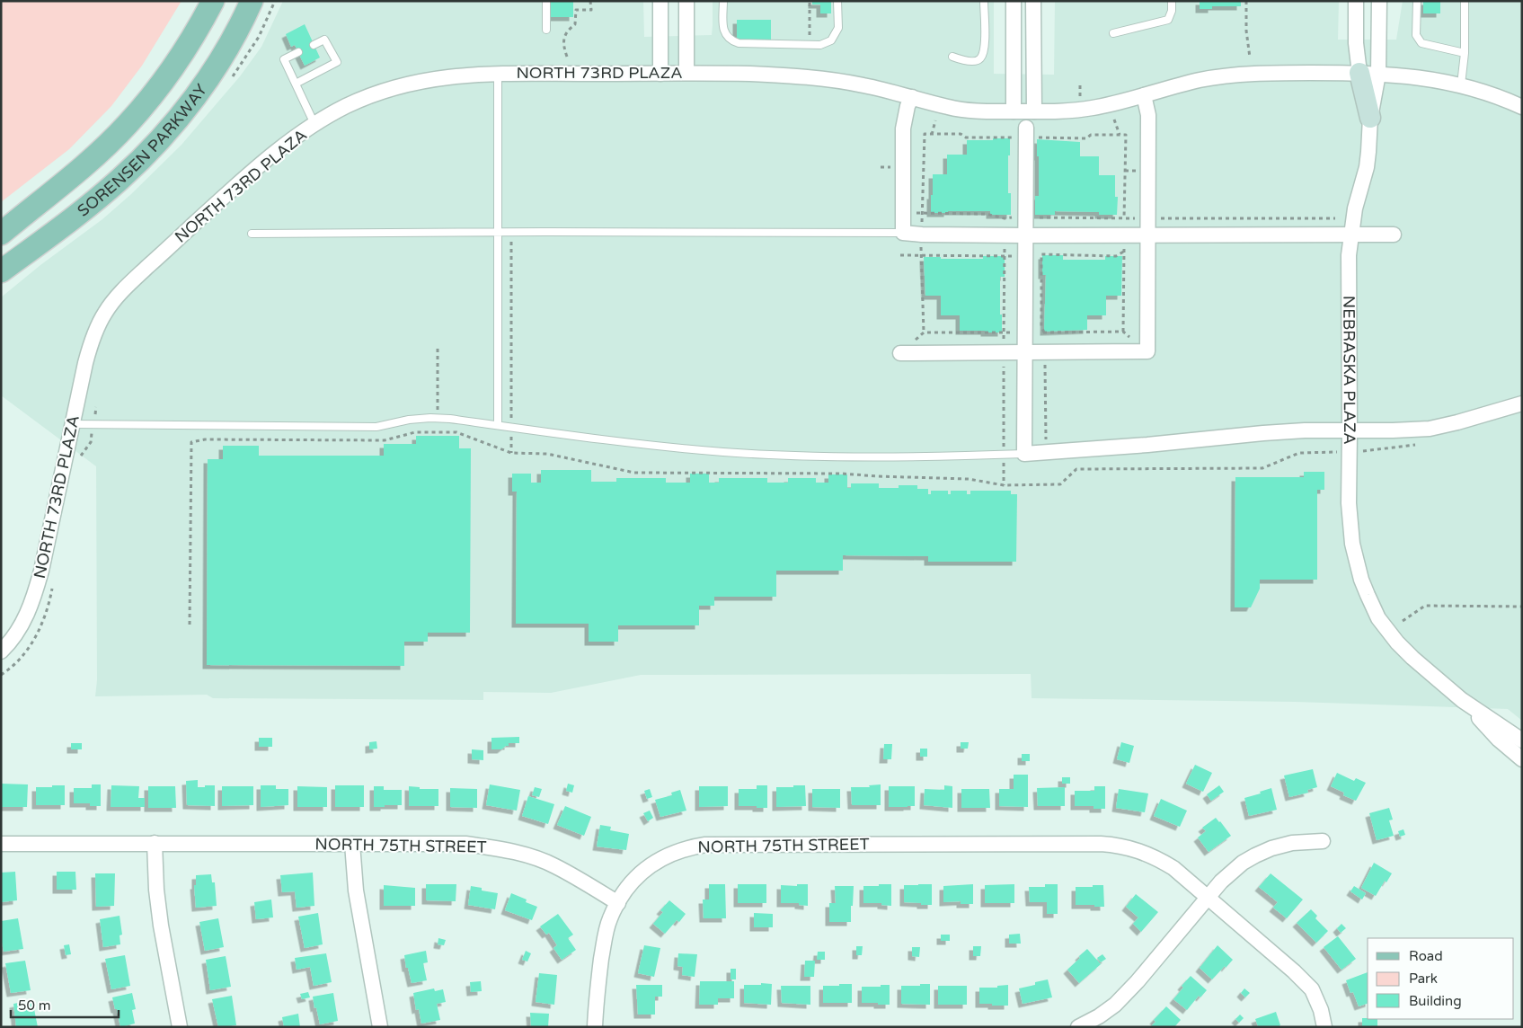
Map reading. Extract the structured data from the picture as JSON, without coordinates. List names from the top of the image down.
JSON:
{
  "streets": {
    "main road": ["SORENSEN PARKWAY"],
    "street": ["NORTH 73RD PLAZA", "NEBRASKA PLAZA", "NORTH 75TH STREET"]
  },
  "crossings": [
    ["NORTH 73RD PLAZA", "NEBRASKA PLAZA"]
  ],
  "legend": ["Road", "Park", "Building"],
  "scale_bar": "50 m"
}
